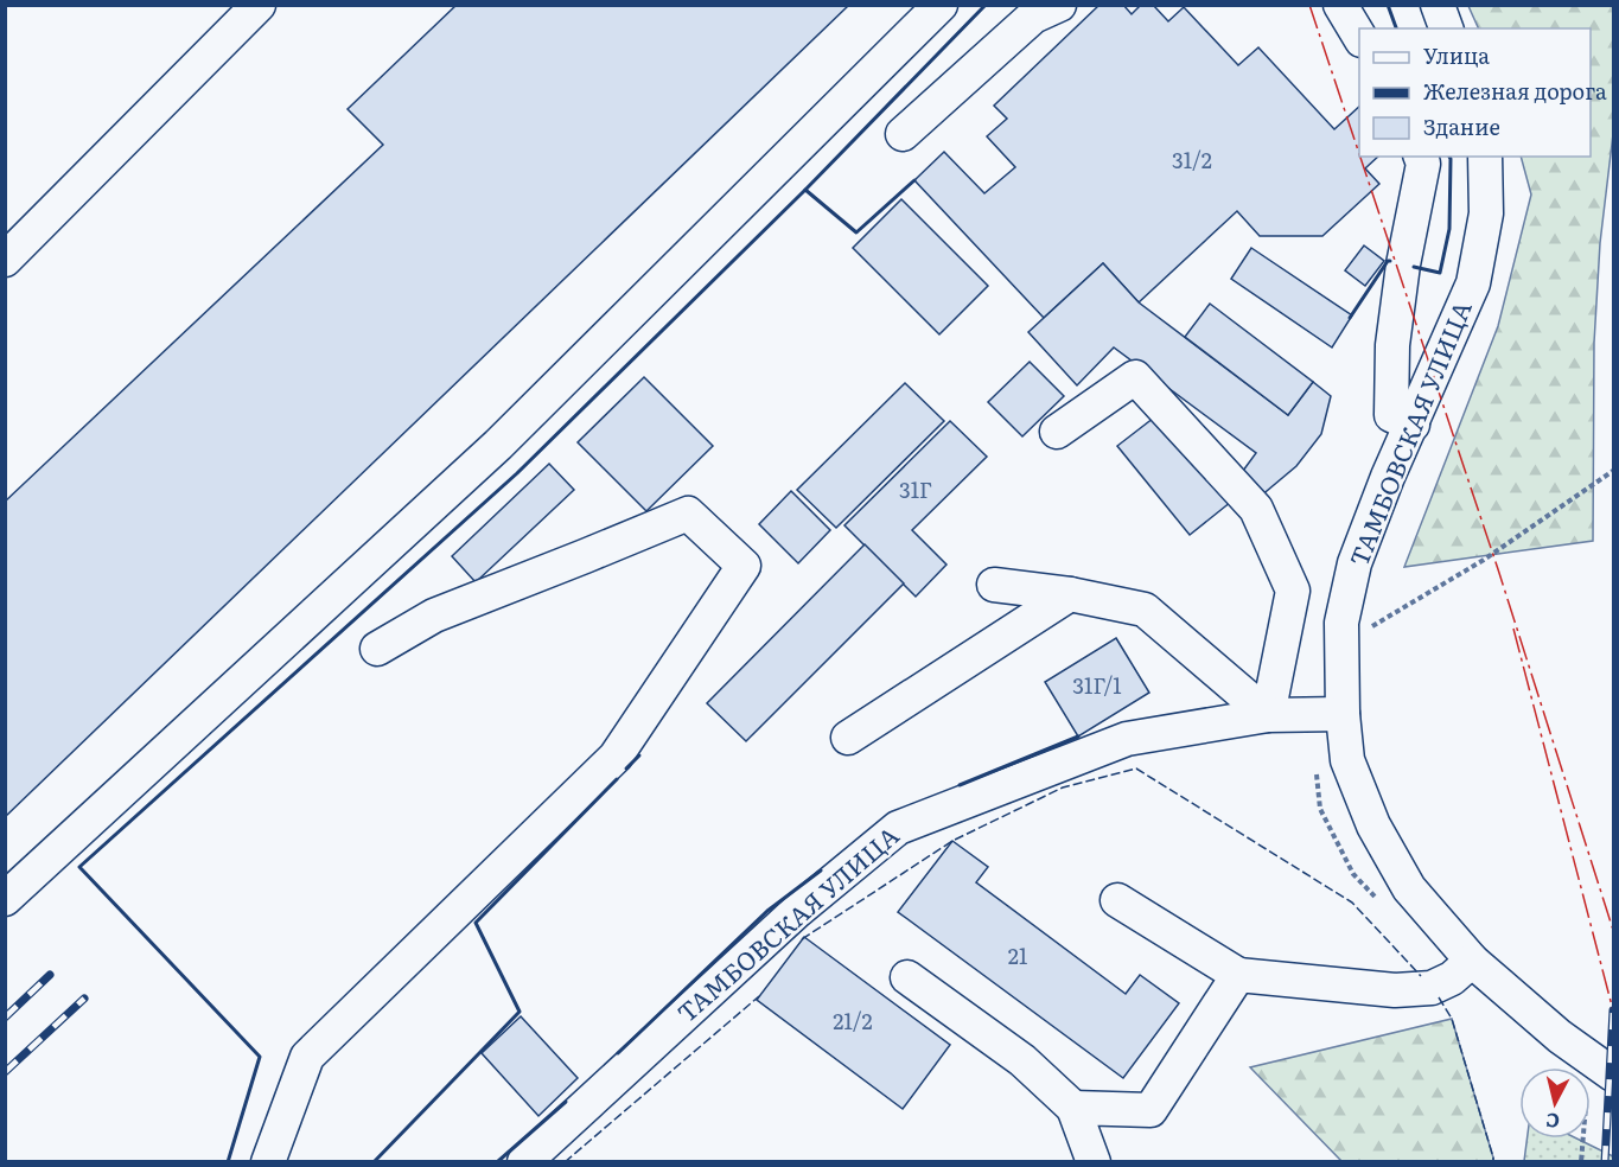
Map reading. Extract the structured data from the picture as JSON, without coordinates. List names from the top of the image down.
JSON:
{
  "streets": {
    "street": ["ТАМБОВСКАЯ УЛИЦА"]
  },
  "house_numbers": [
    "31/2",
    "31Г",
    "31Г/1",
    "21",
    "21/2"
  ],
  "legend": ["Улица", "Железная дорога", "Здание"],
  "north": "bottom"
}
